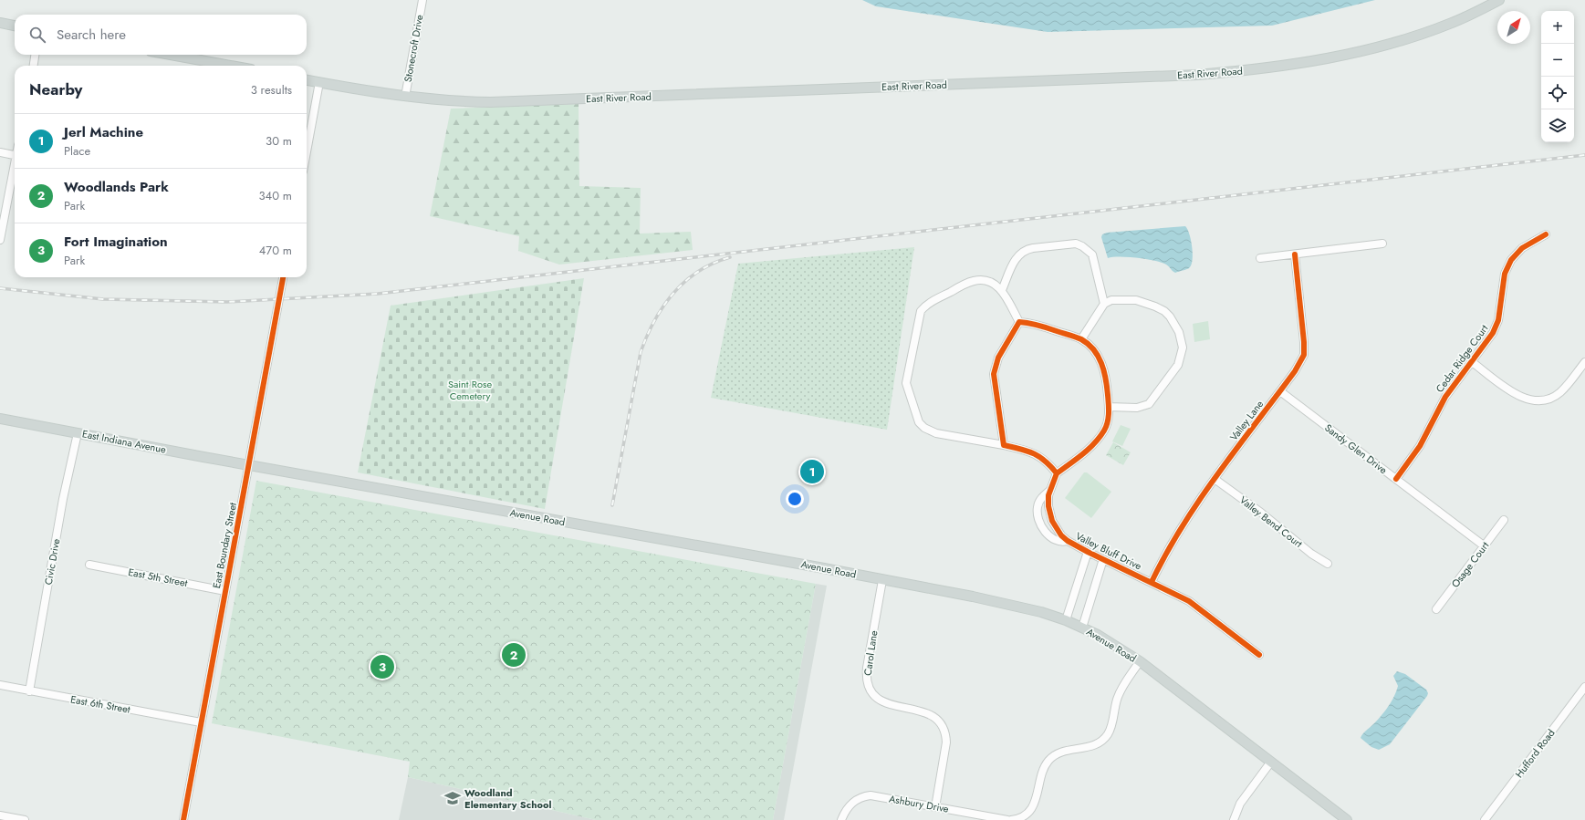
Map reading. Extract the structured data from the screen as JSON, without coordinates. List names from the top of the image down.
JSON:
{
  "streets": {
    "main road": ["East River Road", "East Indiana Avenue", "Avenue Road"],
    "street": [
      "Stonecroft Drive",
      "Cedar Ridge Court",
      "Valley Lane",
      "Sandy Glen Drive",
      "Valley Bend Court",
      "East Boundary Street",
      "Valley Bluff Drive",
      "Civic Drive",
      "Osage Court",
      "East 5th Street",
      "Carol Lane",
      "East 6th Street",
      "Hufford Road",
      "Ashbury Drive"
    ]
  },
  "crossings": [
    ["Stonecroft Drive", "East River Road"],
    ["Cedar Ridge Court", "Sandy Glen Drive"],
    ["Valley Lane", "Sandy Glen Drive"],
    ["Valley Lane", "Valley Bend Court"],
    ["Valley Lane", "Valley Bluff Drive"],
    ["East Indiana Avenue", "Avenue Road"],
    ["East Indiana Avenue", "East Boundary Street"],
    ["East Indiana Avenue", "Civic Drive"],
    ["Sandy Glen Drive", "Osage Court"],
    ["Avenue Road", "East Boundary Street"],
    ["Avenue Road", "Carol Lane"],
    ["East Boundary Street", "East 5th Street"],
    ["East Boundary Street", "East 6th Street"],
    ["Civic Drive", "East 6th Street"],
    ["Carol Lane", "Ashbury Drive"]
  ],
  "parks": ["Saint Rose Cemetery"],
  "places": {
    "school or university": ["Woodland Elementary School"]
  },
  "north": "top right",
  "page": {
    "map_buttons": ["+", "−"],
    "search": "Search here",
    "heading": ["Nearby", "3 results"],
    "list": [
      {
        "mark": "1",
        "name": "Jerl Machine",
        "note": "Place",
        "value": "30 m"
      },
      {
        "mark": "2",
        "name": "Woodlands Park",
        "note": "Park",
        "value": "340 m"
      },
      {
        "mark": "3",
        "name": "Fort Imagination",
        "note": "Park",
        "value": "470 m"
      }
    ],
    "pins": ["1", "2", "3"]
  }
}
